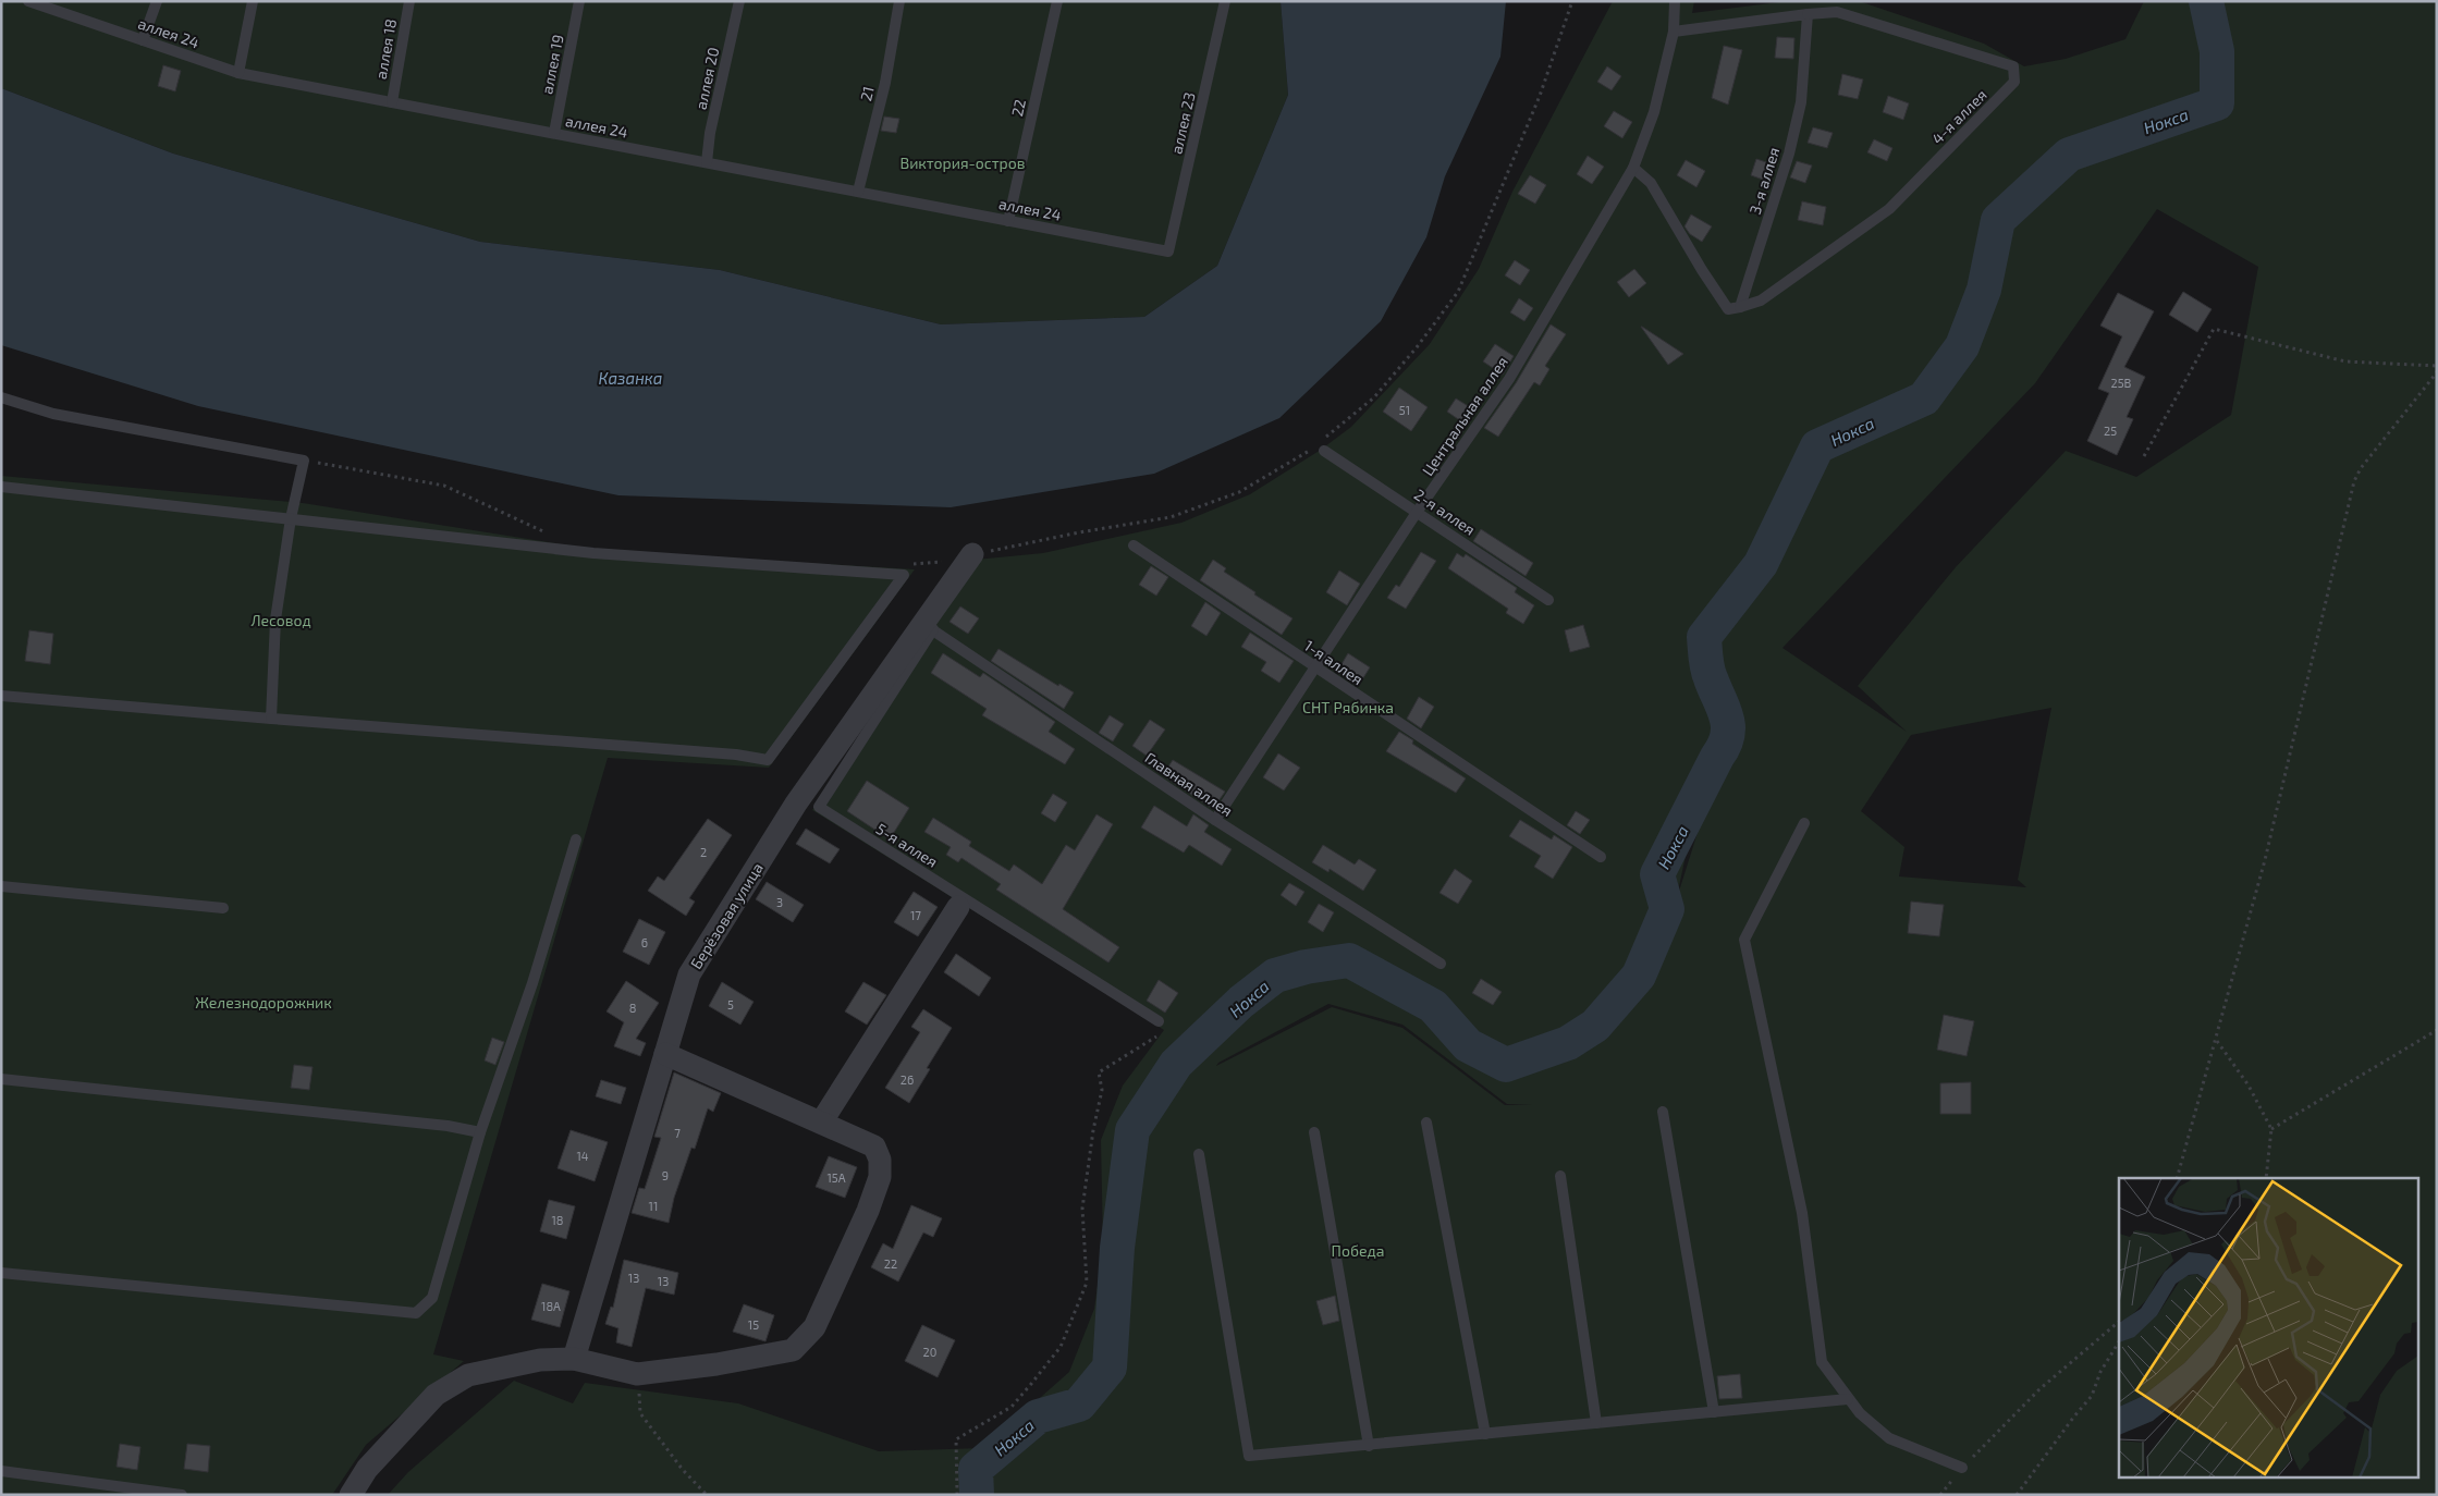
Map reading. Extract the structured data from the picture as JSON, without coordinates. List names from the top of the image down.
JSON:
{
  "streets": {
    "street": ["Берёзовая улица"],
    "lane": [
      "аллея 24",
      "аллея 18",
      "аллея 19",
      "аллея 20",
      "21",
      "22",
      "4-я аллея",
      "аллея 23",
      "3-я аллея",
      "Центральная аллея",
      "2-я аллея",
      "1-я аллея",
      "Главная аллея",
      "5-я аллея"
    ]
  },
  "crossings": [
    ["аллея 24", "аллея 18"],
    ["аллея 24", "аллея 19"],
    ["аллея 24", "аллея 20"],
    ["аллея 24", "21"],
    ["аллея 24", "22"],
    ["аллея 24", "аллея 23"],
    ["4-я аллея", "3-я аллея"],
    ["Центральная аллея", "2-я аллея"],
    ["Центральная аллея", "1-я аллея"],
    ["Центральная аллея", "Главная аллея"],
    ["Главная аллея", "5-я аллея"],
    ["Главная аллея", "Берёзовая улица"],
    ["5-я аллея", "Берёзовая улица"]
  ],
  "water": ["Нокса", "Казанка"],
  "parks": [
    "Виктория-остров",
    "Лесовод",
    "СНТ Рябинка",
    "Железнодорожник",
    "Победа"
  ],
  "house_numbers": [
    "25В",
    "51",
    "25",
    "2",
    "3",
    "17",
    "6",
    "5",
    "8",
    "26",
    "7",
    "14",
    "9",
    "15А",
    "11",
    "18",
    "22",
    "13",
    "13",
    "18А",
    "15",
    "20"
  ]
}
